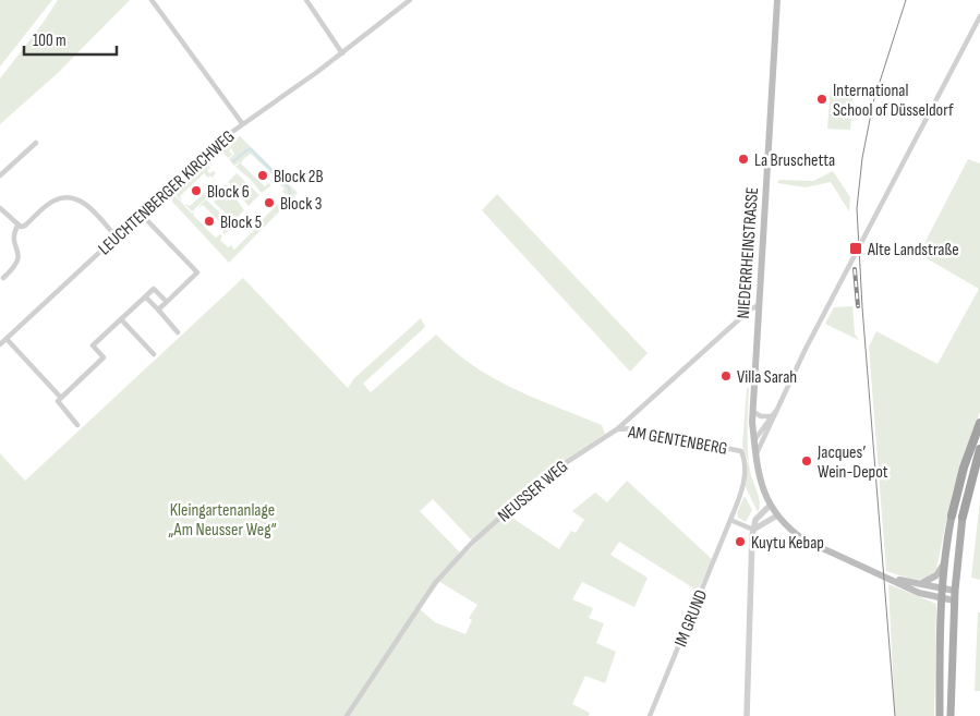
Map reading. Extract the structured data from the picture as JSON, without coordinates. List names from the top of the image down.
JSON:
{
  "streets": {
    "main road": ["NIEDERRHEINSTRASSE"],
    "street": [
      "LEUCHTENBERGER KIRCHWEG",
      "AM GENTENBERG",
      "NEUSSER WEG",
      "IM GRUND"
    ]
  },
  "crossings": [
    ["NIEDERRHEINSTRASSE", "NEUSSER WEG"],
    ["AM GENTENBERG", "NEUSSER WEG"],
    ["AM GENTENBERG", "IM GRUND"]
  ],
  "parks": ["Kleingartenanlage „Am Neusser Weg“"],
  "places": {
    "other": [
      "International School of Düsseldorf",
      "La Bruschetta",
      "Block 2B",
      "Block 6",
      "Block 3",
      "Block 5",
      "Villa Sarah",
      "Jacques’ Wein-Depot",
      "Kuytu Kebap"
    ],
    "transit": ["Alte Landstraße"]
  },
  "scale_bar": "100 m"
}
